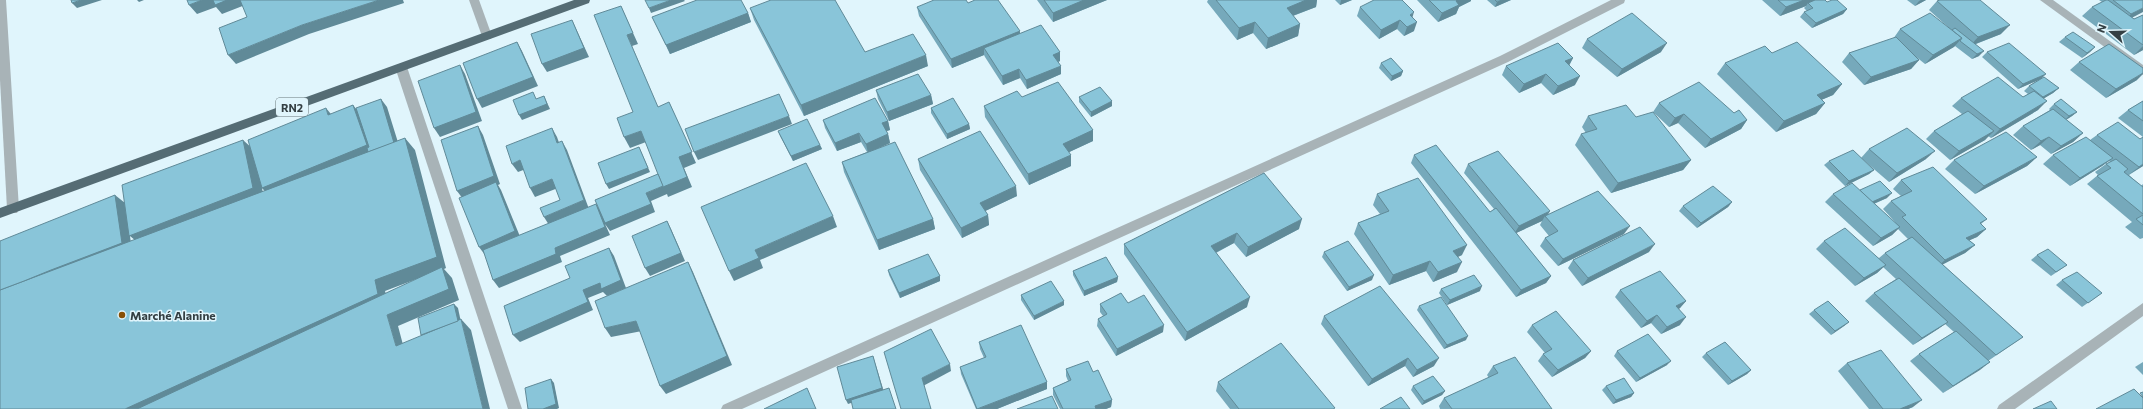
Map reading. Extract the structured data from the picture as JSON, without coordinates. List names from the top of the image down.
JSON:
{
  "streets": {
    "highway": ["RN2"]
  },
  "places": ["Marché Alanine"],
  "north": "left"
}
